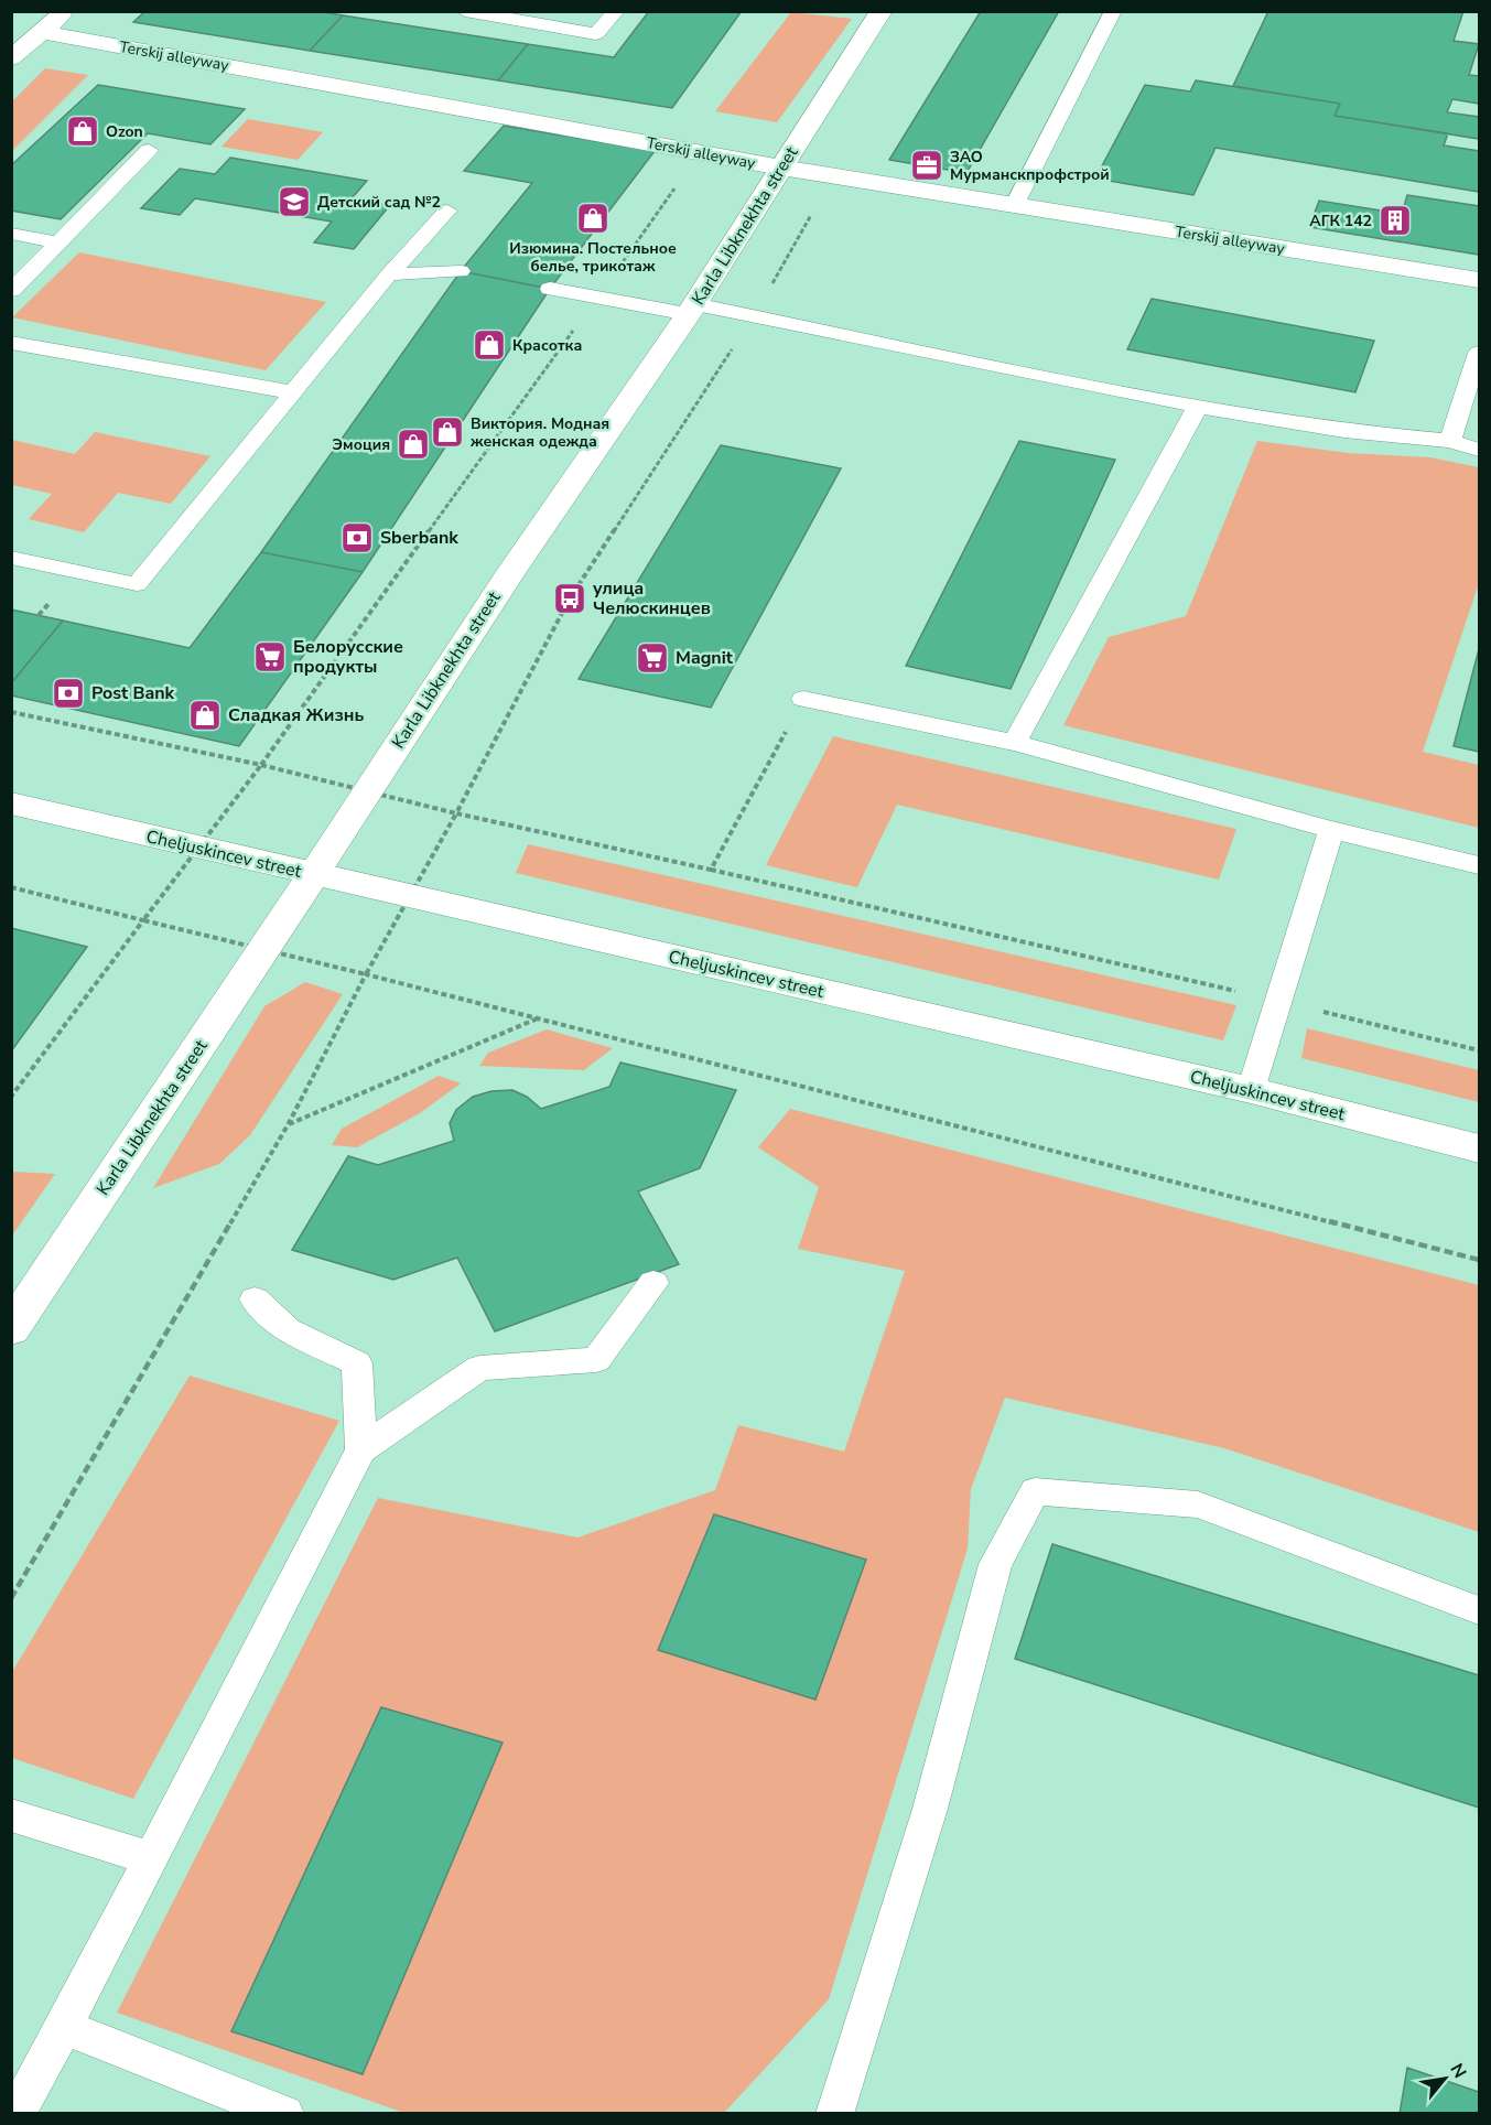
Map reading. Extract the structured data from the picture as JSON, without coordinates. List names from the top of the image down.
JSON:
{
  "streets": {
    "street": ["Terskij alleyway", "Karla Libknekhta street", "Cheljuskincev street"]
  },
  "crossings": [
    ["Terskij alleyway", "Karla Libknekhta street"],
    ["Karla Libknekhta street", "Cheljuskincev street"]
  ],
  "places": {
    "shop": [
      "Ozon",
      "Изюмина. Постельное белье, трикотаж",
      "Красотка",
      "Виктория. Модная женская одежда",
      "Эмоция",
      "Сладкая Жизнь"
    ],
    "office": ["ЗАО Мурманскпрофстрой"],
    "school or university": ["Детский сад №2"],
    "building": ["АГК 142"],
    "bank": ["Sberbank", "Post Bank"],
    "bus stop": ["улица Челюскинцев"],
    "supermarket": ["Белорусские продукты", "Magnit"]
  },
  "north": "top right"
}
